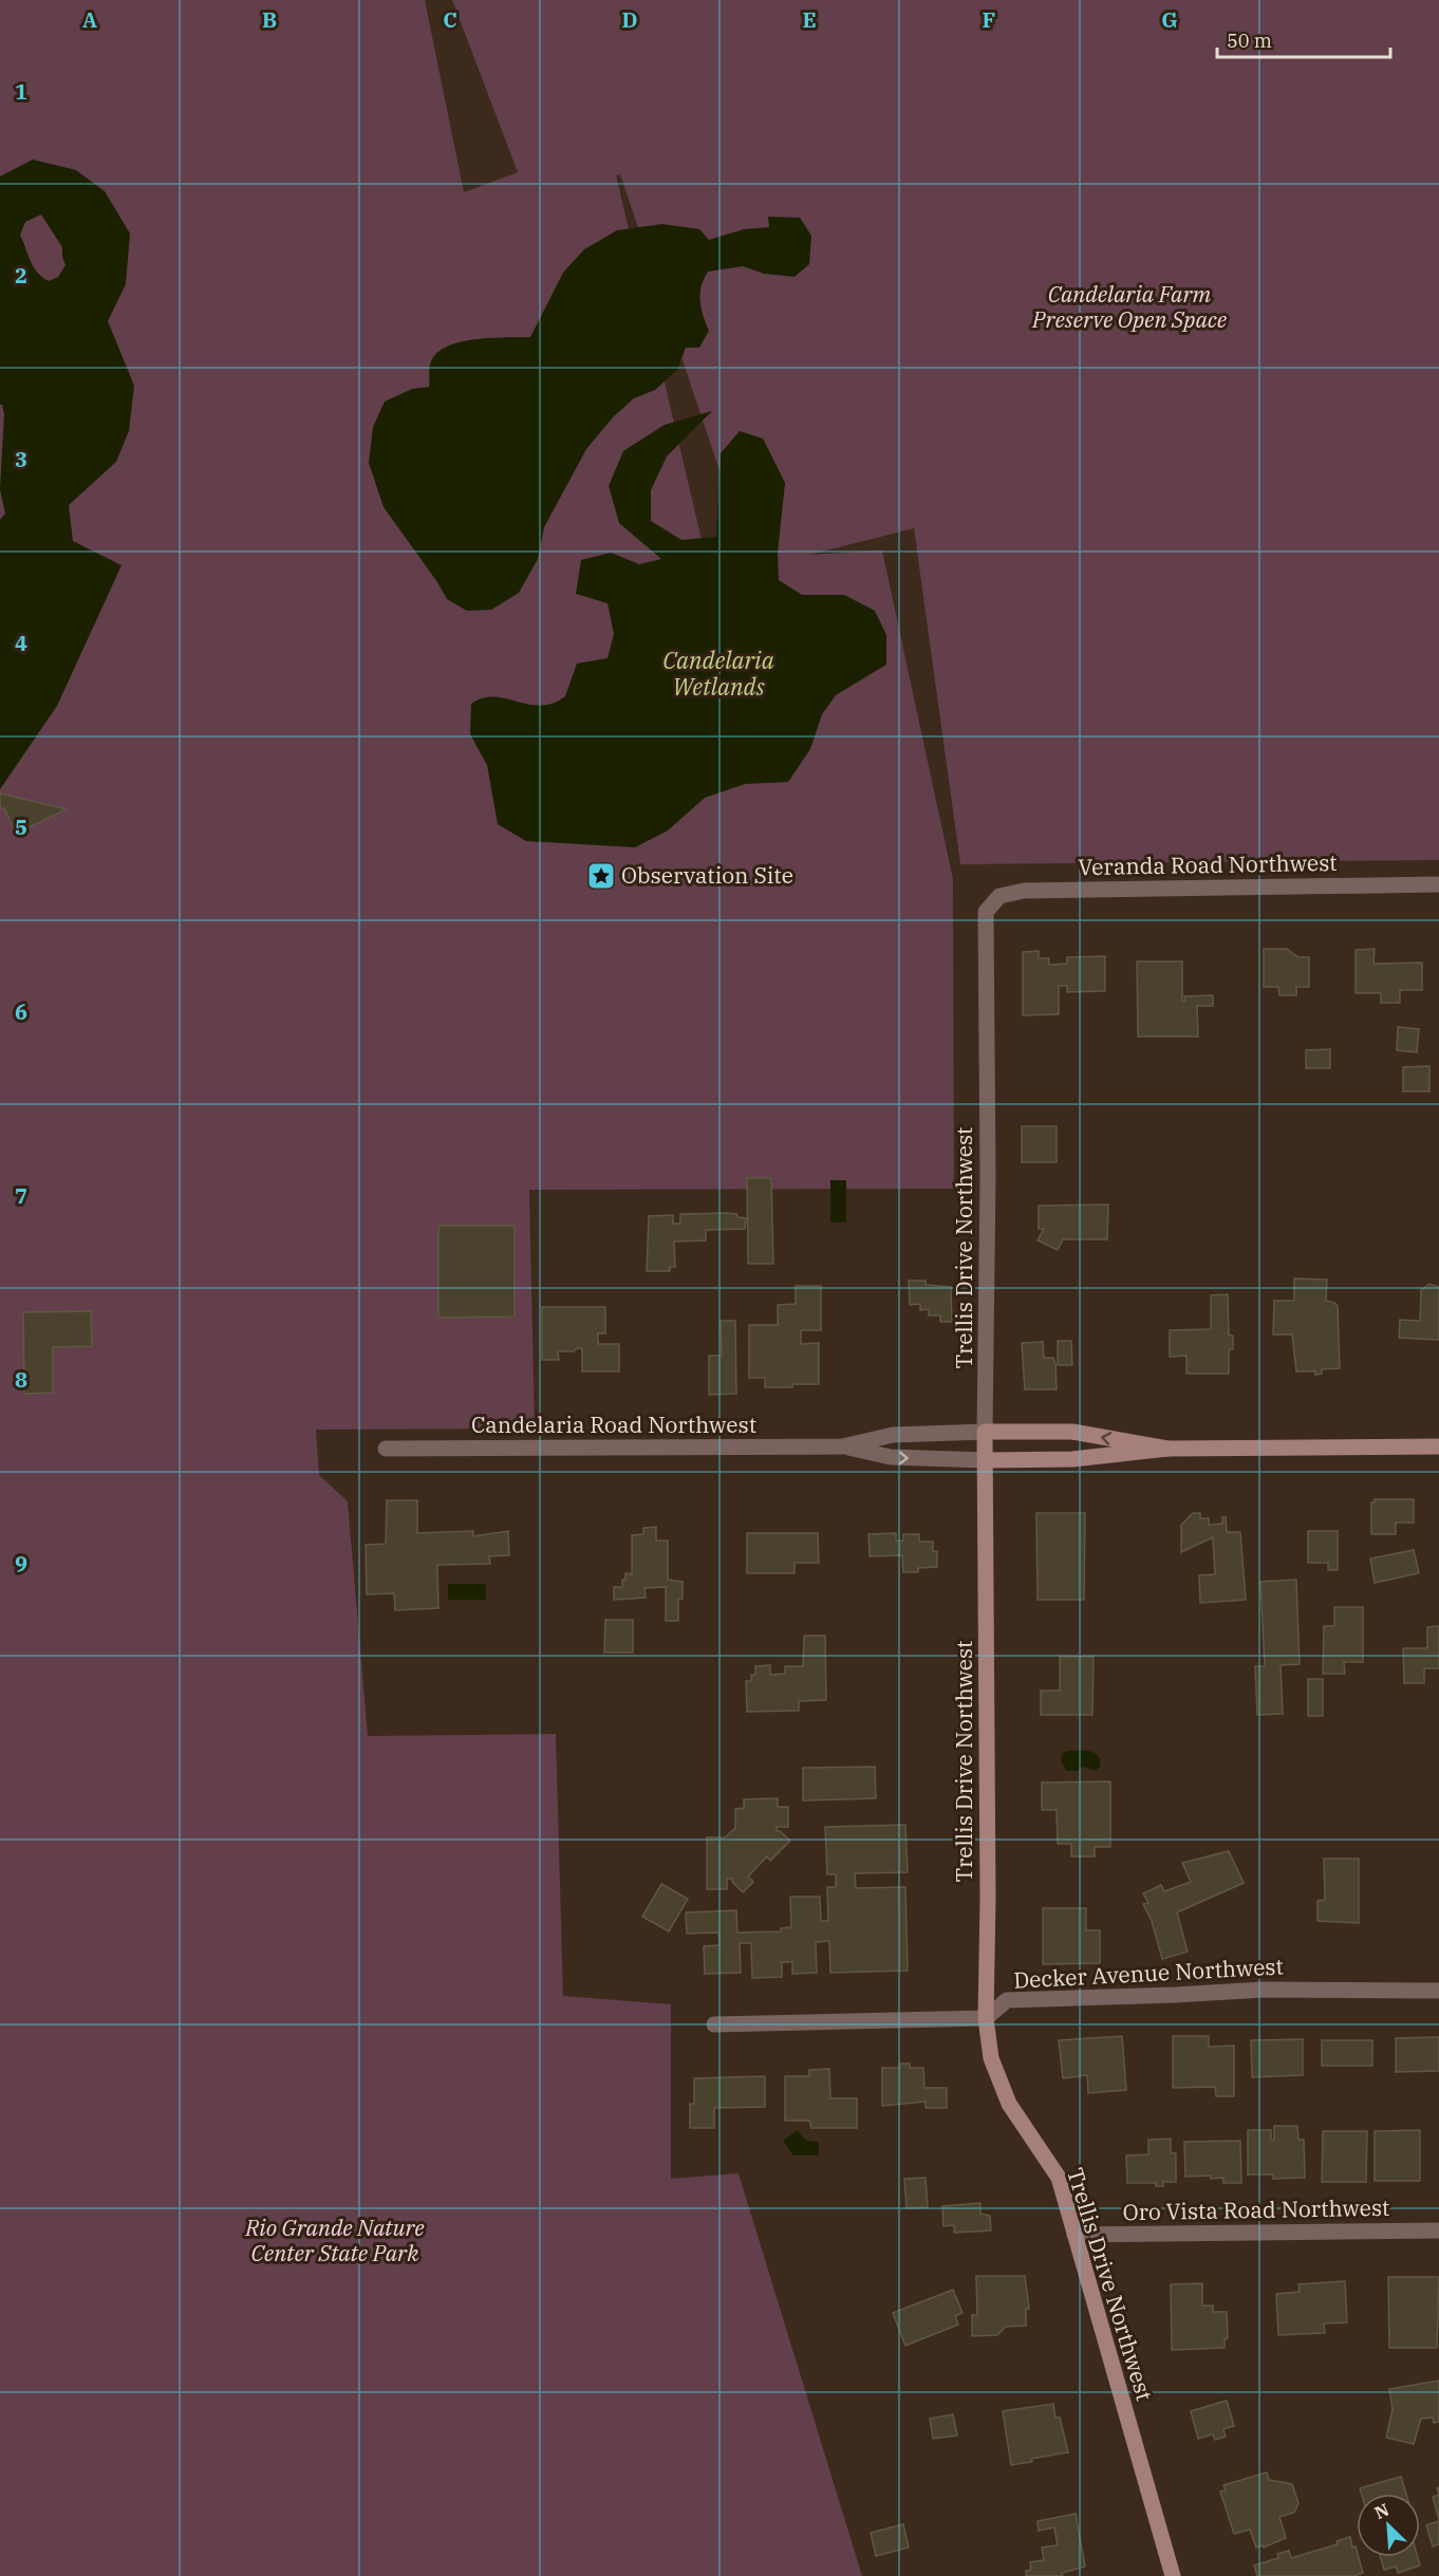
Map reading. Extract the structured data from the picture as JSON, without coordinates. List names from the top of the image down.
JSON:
{
  "streets": {
    "street": [
      "Veranda Road Northwest",
      "Trellis Drive Northwest",
      "Candelaria Road Northwest",
      "Decker Avenue Northwest",
      "Oro Vista Road Northwest"
    ]
  },
  "crossings": [
    ["Veranda Road Northwest", "Trellis Drive Northwest"],
    ["Trellis Drive Northwest", "Candelaria Road Northwest"],
    ["Trellis Drive Northwest", "Decker Avenue Northwest"],
    ["Trellis Drive Northwest", "Oro Vista Road Northwest"]
  ],
  "water": ["Candelaria Wetlands"],
  "parks": ["Candelaria Farm Preserve Open Space", "Rio Grande Nature Center State Park"],
  "places": {
    "place": ["Observation Site"]
  },
  "scale_bar": "50 m",
  "north": "top left",
  "grid": {
    "columns": [
      "A",
      "B",
      "C",
      "D",
      "E",
      "F",
      "G"
    ],
    "rows": [
      "1",
      "2",
      "3",
      "4",
      "5",
      "6",
      "7",
      "8",
      "9"
    ]
  }
}
